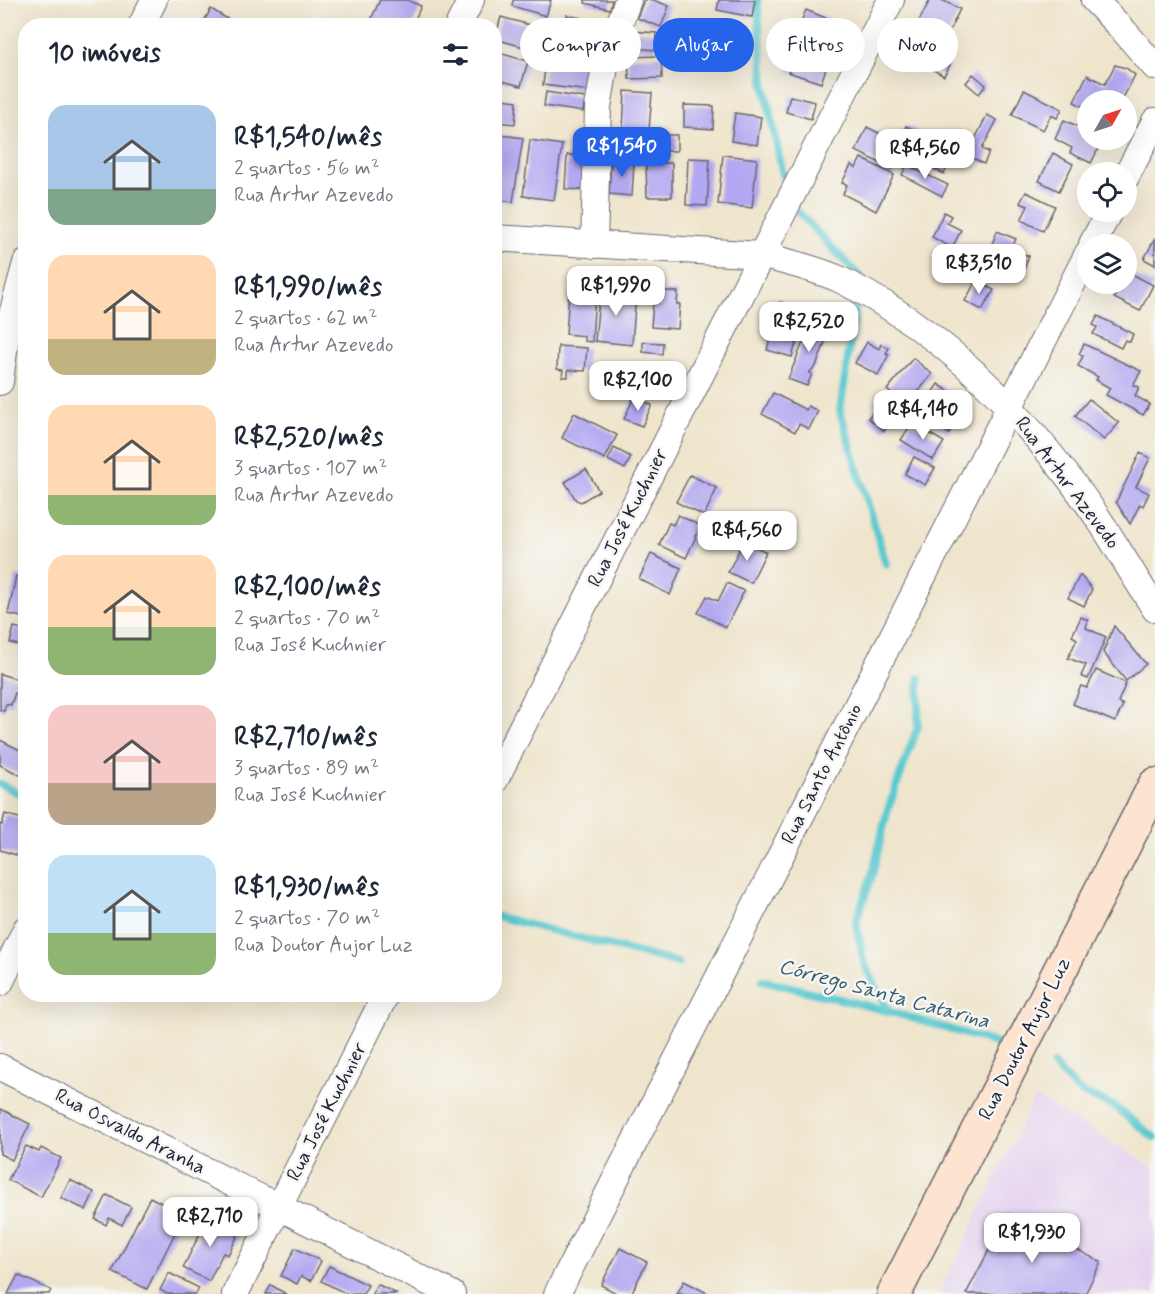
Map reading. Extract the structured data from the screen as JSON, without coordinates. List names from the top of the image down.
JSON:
{
  "streets": {
    "street": [
      "Rua Artur Azevedo",
      "Rua José Kuchnier",
      "Rua Santo Antônio",
      "Rua Doutor Aujor Luz",
      "Rua Osvaldo Aranha"
    ]
  },
  "crossings": [
    ["Rua Artur Azevedo", "Rua José Kuchnier"],
    ["Rua Artur Azevedo", "Rua Santo Antônio"],
    ["Rua José Kuchnier", "Rua Osvaldo Aranha"]
  ],
  "water": ["Córrego Santa Catarina"],
  "north": "top right",
  "page": {
    "chip": [
      "Comprar",
      "Alugar",
      "Filtros",
      "Novo"
    ],
    "heading": "10 imóveis",
    "list": [
      {
        "name": "R$1,540/mês",
        "note": "2 quartos · 56 m² · Rua Artur Azevedo"
      },
      {
        "name": "R$1,990/mês",
        "note": "2 quartos · 62 m² · Rua Artur Azevedo"
      },
      {
        "name": "R$2,520/mês",
        "note": "3 quartos · 107 m² · Rua Artur Azevedo"
      },
      {
        "name": "R$2,100/mês",
        "note": "2 quartos · 70 m² · Rua José Kuchnier"
      },
      {
        "name": "R$2,710/mês",
        "note": "3 quartos · 89 m² · Rua José Kuchnier"
      },
      {
        "name": "R$1,930/mês",
        "note": "2 quartos · 70 m² · Rua Doutor Aujor Luz"
      }
    ],
    "price": [
      "R$1,540",
      "R$4,560",
      "R$3,510",
      "R$1,990",
      "R$2,520",
      "R$2,100",
      "R$4,140",
      "R$4,560",
      "R$2,710",
      "R$1,930"
    ]
  }
}
